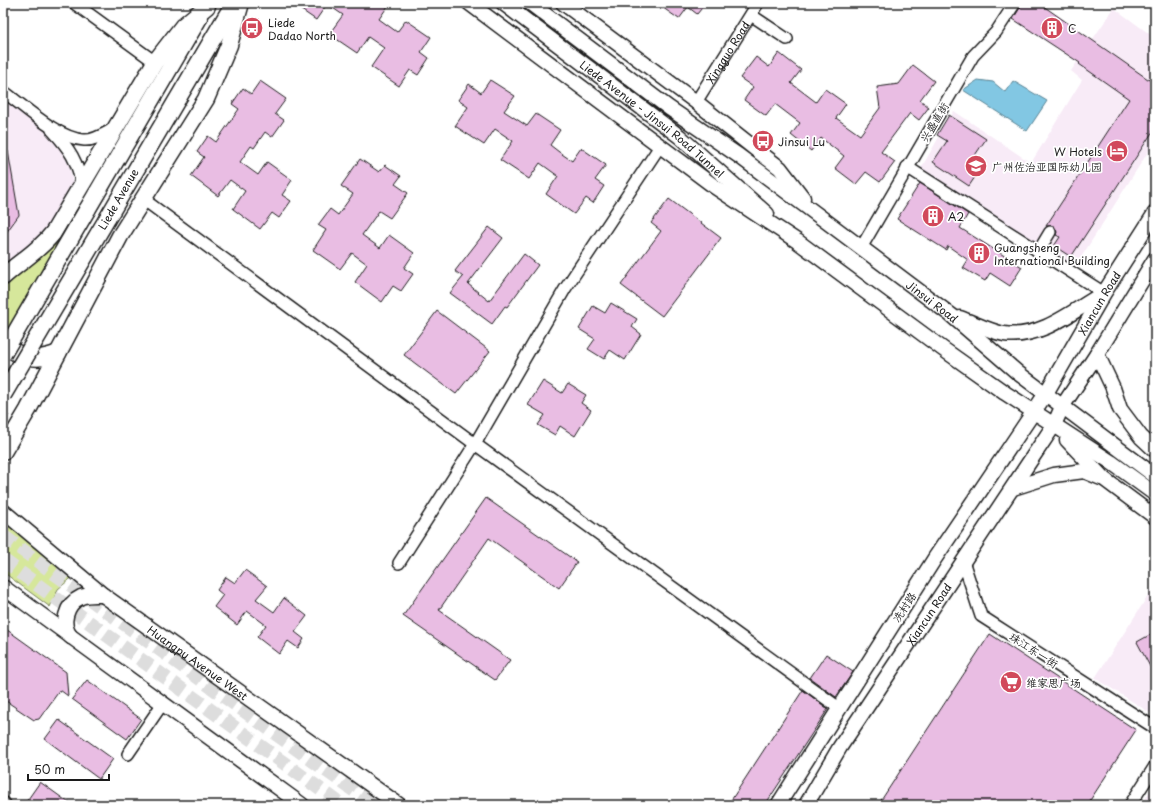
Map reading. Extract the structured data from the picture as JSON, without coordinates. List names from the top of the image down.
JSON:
{
  "streets": {
    "highway": ["Liede Avenue"],
    "main road": [
      "Liede Avenue - Jinsui Road Tunnel",
      "Jinsui Road",
      "Xiancun Road",
      "冼村路",
      "Huangpu Avenue West"
    ],
    "street": ["Xingguo Road", "兴盛直街", "珠江东一街"]
  },
  "crossings": [
    ["Liede Avenue - Jinsui Road Tunnel", "Jinsui Road"],
    ["兴盛直街", "Jinsui Road"],
    ["Jinsui Road", "Xiancun Road"],
    ["Xiancun Road", "冼村路"],
    ["Xiancun Road", "珠江东一街"]
  ],
  "places": {
    "bus stop": ["Liede Dadao North", "Jinsui Lu"],
    "building": ["C", "A2", "Guangsheng International Building"],
    "hotel": ["W Hotels"],
    "school or university": ["广州佐治亚国际幼儿园"],
    "supermarket": ["维家思广场"]
  },
  "scale_bar": "50 m"
}
